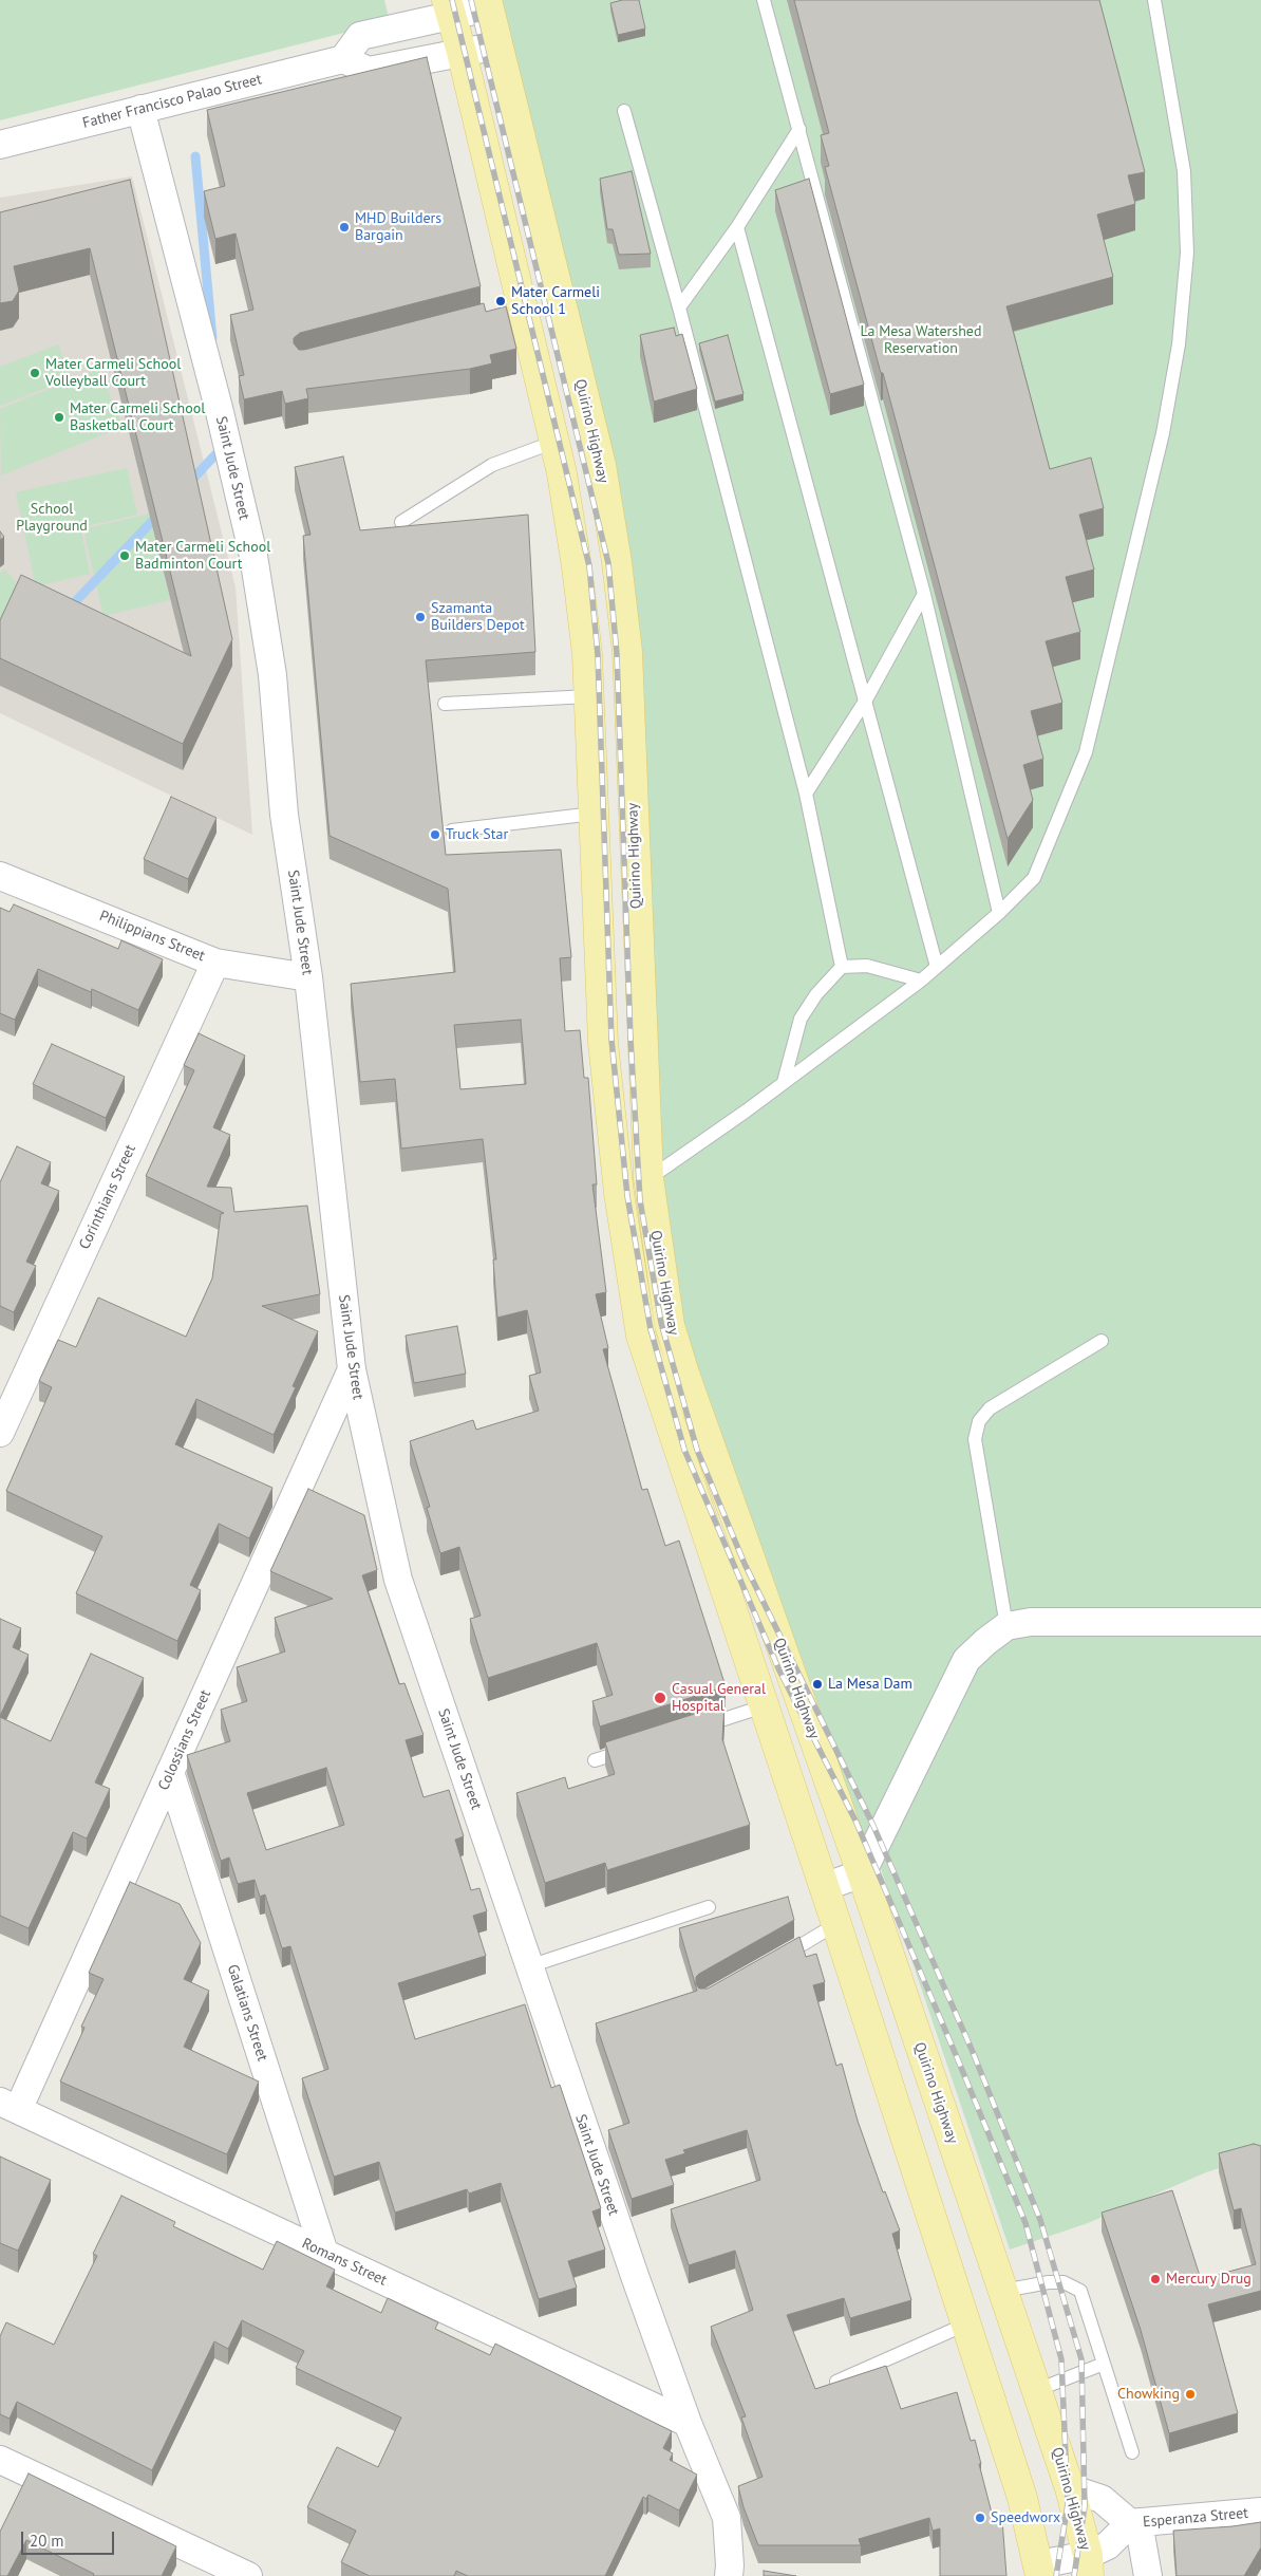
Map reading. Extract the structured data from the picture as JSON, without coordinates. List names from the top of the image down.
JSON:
{
  "streets": {
    "main road": ["Quirino Highway"],
    "street": [
      "Father Francisco Palao Street",
      "Saint Jude Street",
      "Philippians Street",
      "Corinthians Street",
      "Colossians Street",
      "Galatians Street",
      "Romans Street",
      "Esperanza Street"
    ]
  },
  "crossings": [
    ["Father Francisco Palao Street", "Saint Jude Street"],
    ["Quirino Highway", "Esperanza Street"],
    ["Saint Jude Street", "Philippians Street"],
    ["Saint Jude Street", "Colossians Street"],
    ["Saint Jude Street", "Romans Street"],
    ["Philippians Street", "Corinthians Street"],
    ["Colossians Street", "Galatians Street"],
    ["Colossians Street", "Romans Street"],
    ["Galatians Street", "Romans Street"]
  ],
  "parks": ["La Mesa Watershed Reservation", "School Playground"],
  "places": [
    "MHD Builders Bargain",
    "Mater Carmeli School 1",
    "Mater Carmeli School Volleyball Court",
    "Mater Carmeli School Basketball Court",
    "Mater Carmeli School Badminton Court",
    "Szamanta Builders Depot",
    "Truck Star",
    "La Mesa Dam",
    "Casual General Hospital",
    "Mercury Drug",
    "Chowking",
    "Speedworx"
  ],
  "scale_bar": "20 m"
}
